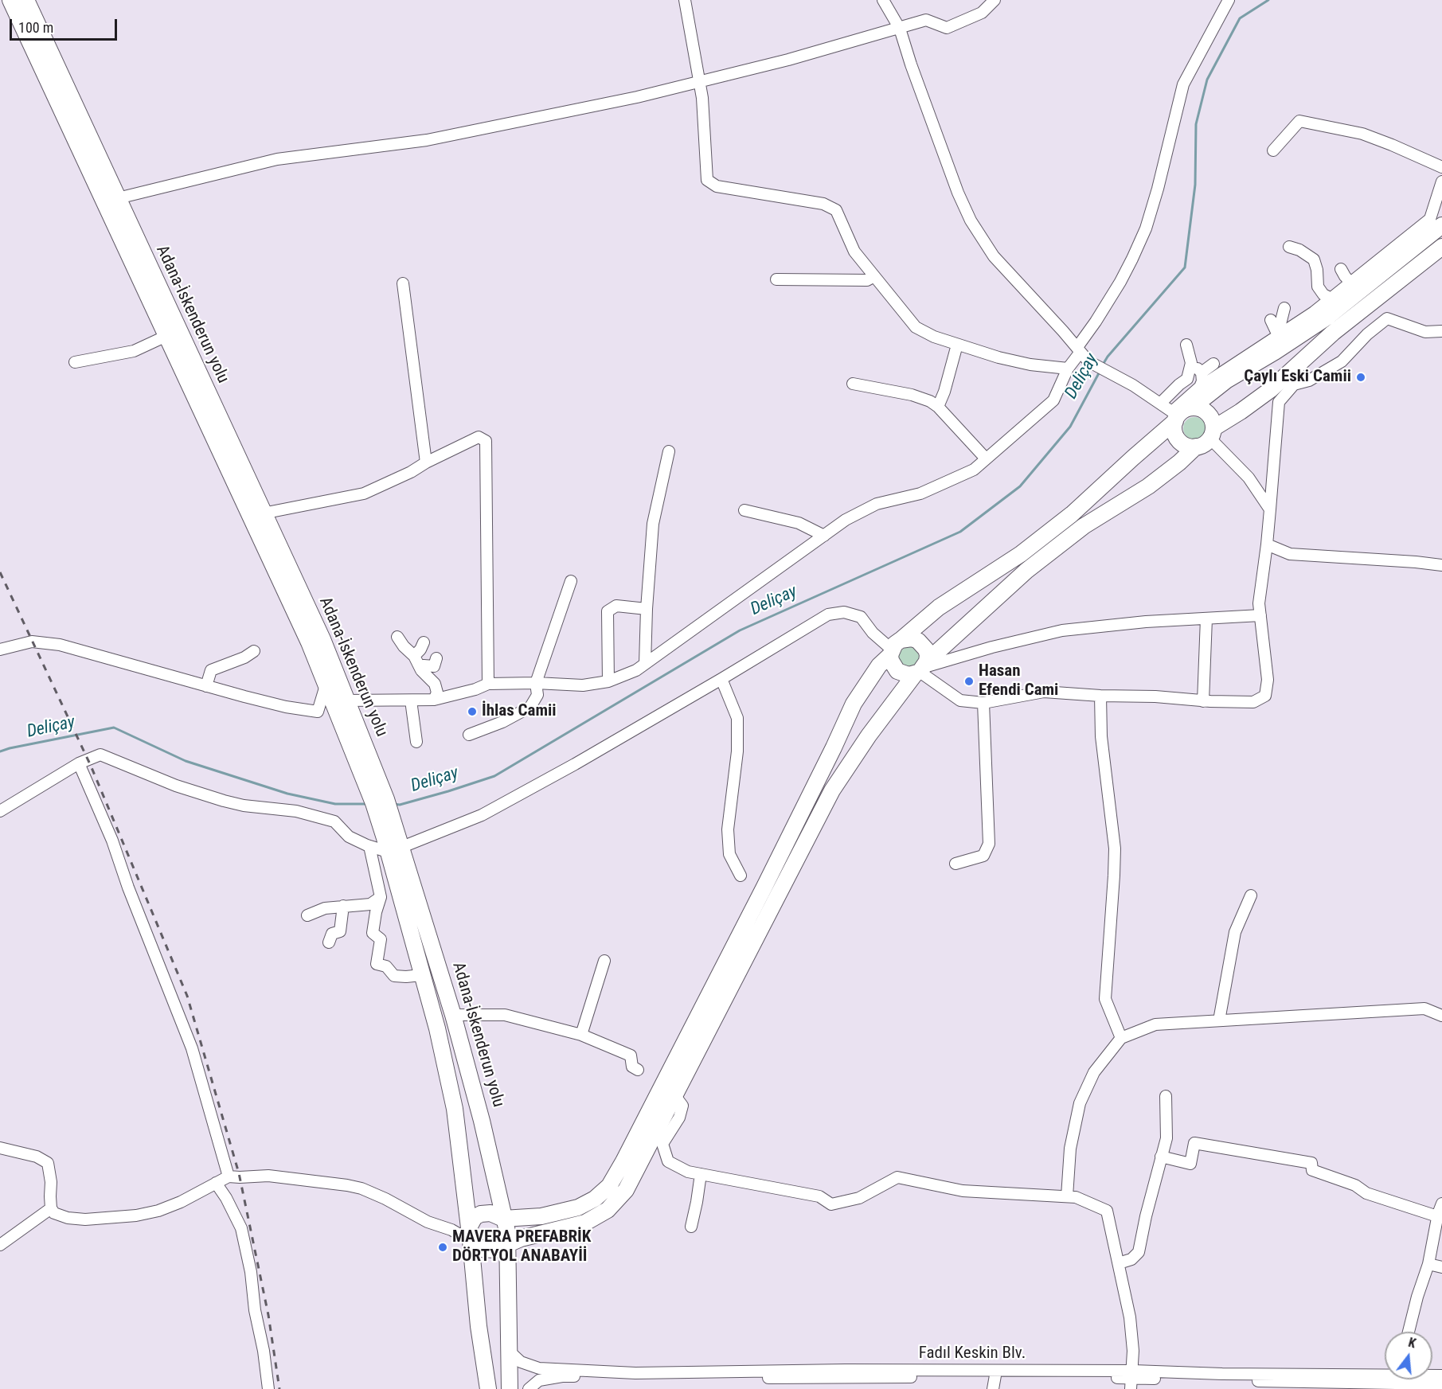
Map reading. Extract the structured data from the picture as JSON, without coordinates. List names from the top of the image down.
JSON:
{
  "streets": {
    "highway": ["Adana-İskenderun yolu"],
    "street": ["Fadıl Keskin Blv."]
  },
  "crossings": [
    ["Adana-İskenderun yolu", "Fadıl Keskin Blv."]
  ],
  "water": ["Deliçay"],
  "places": [
    "Çaylı Eski Camii",
    "Hasan Efendi Cami",
    "İhlas Camii",
    "MAVERA PREFABRİK DÖRTYOL ANABAYİİ"
  ],
  "scale_bar": "100 m",
  "north": "top"
}
